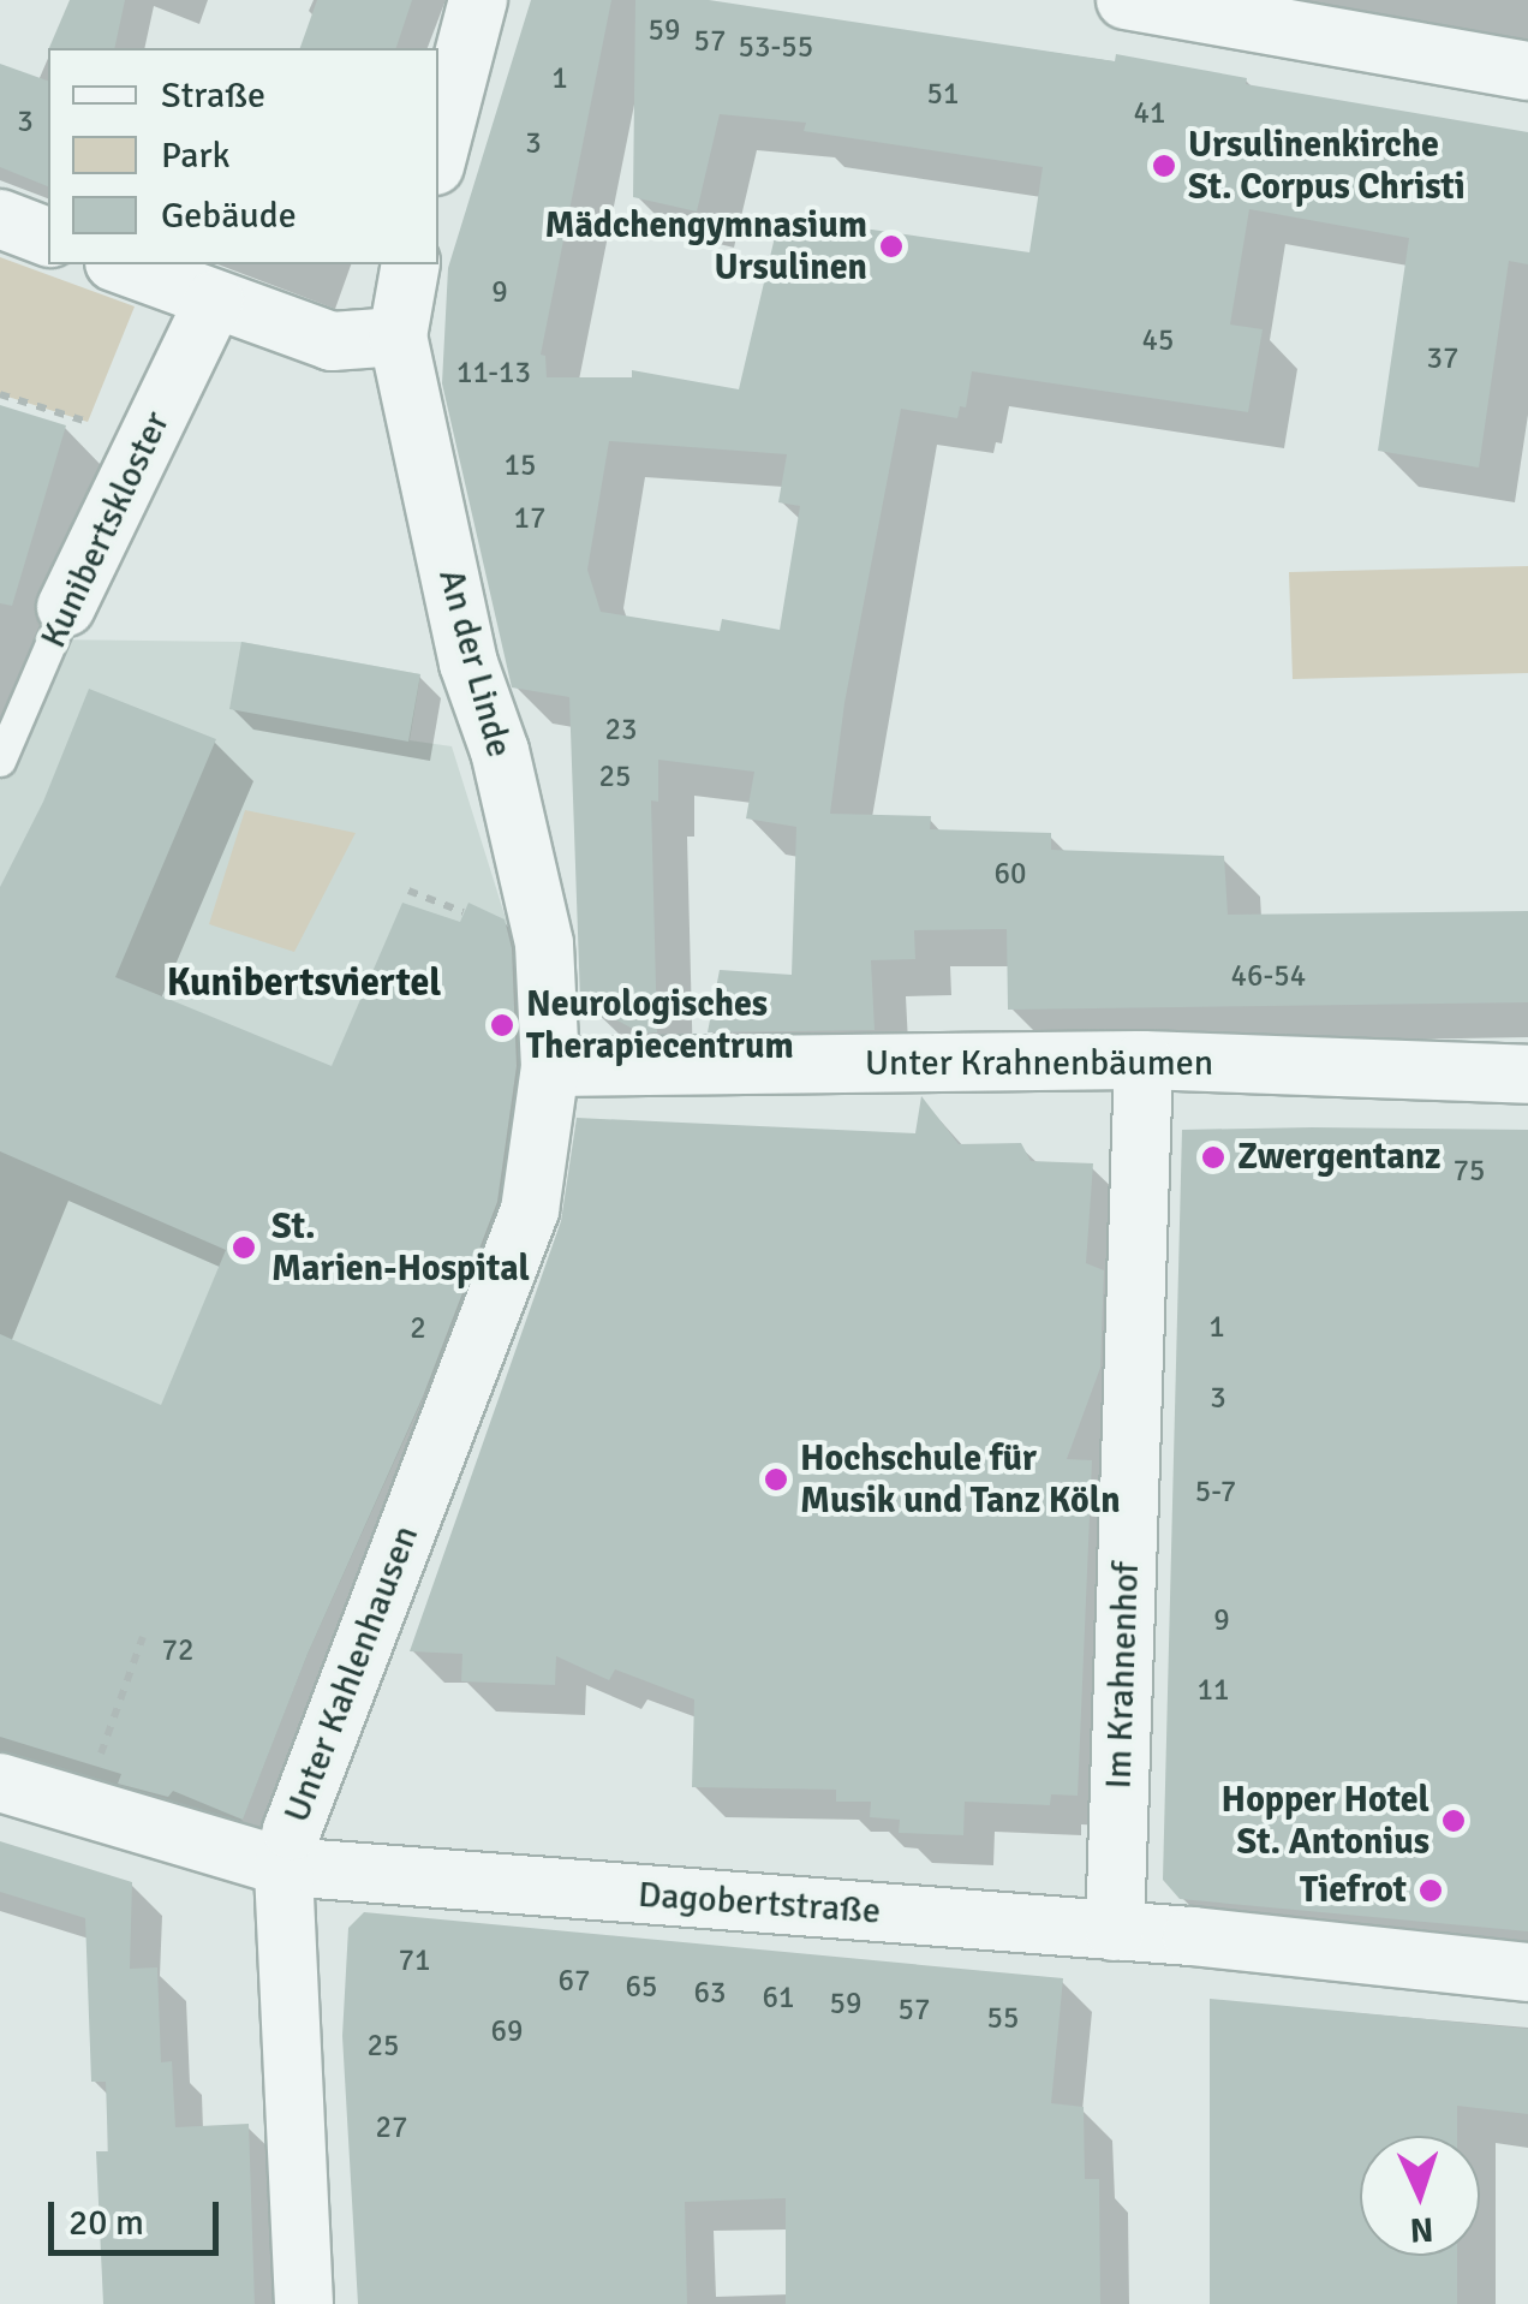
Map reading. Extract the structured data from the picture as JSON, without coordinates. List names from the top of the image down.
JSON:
{
  "streets": {
    "street": [
      "Kunibertskloster",
      "An der Linde",
      "Unter Krahnenbäumen",
      "Unter Kahlenhausen",
      "Im Krahnenhof",
      "Dagobertstraße"
    ]
  },
  "crossings": [
    ["An der Linde", "Unter Krahnenbäumen"],
    ["An der Linde", "Unter Kahlenhausen"],
    ["Unter Krahnenbäumen", "Unter Kahlenhausen"],
    ["Unter Krahnenbäumen", "Im Krahnenhof"],
    ["Unter Kahlenhausen", "Dagobertstraße"],
    ["Im Krahnenhof", "Dagobertstraße"]
  ],
  "districts": ["Kunibertsviertel"],
  "places": [
    "Ursulinenkirche St. Corpus Christi",
    "Mädchengymnasium Ursulinen",
    "Neurologisches Therapiecentrum",
    "Zwergentanz",
    "St. Marien-Hospital",
    "Hochschule für Musik und Tanz Köln",
    "Hopper Hotel St. Antonius",
    "Tiefrot"
  ],
  "house_numbers": [
    "59",
    "57",
    "53-55",
    "1",
    "51",
    "41",
    "3",
    "3",
    "9",
    "45",
    "37",
    "11-13",
    "15",
    "17",
    "23",
    "25",
    "60",
    "46-54",
    "75",
    "1",
    "2",
    "3",
    "5-7",
    "9",
    "72",
    "11",
    "71",
    "67",
    "65",
    "63",
    "61",
    "59",
    "57",
    "55",
    "69",
    "25",
    "27"
  ],
  "legend": ["Straße", "Park", "Gebäude"],
  "scale_bar": "20 m",
  "north": "bottom"
}
